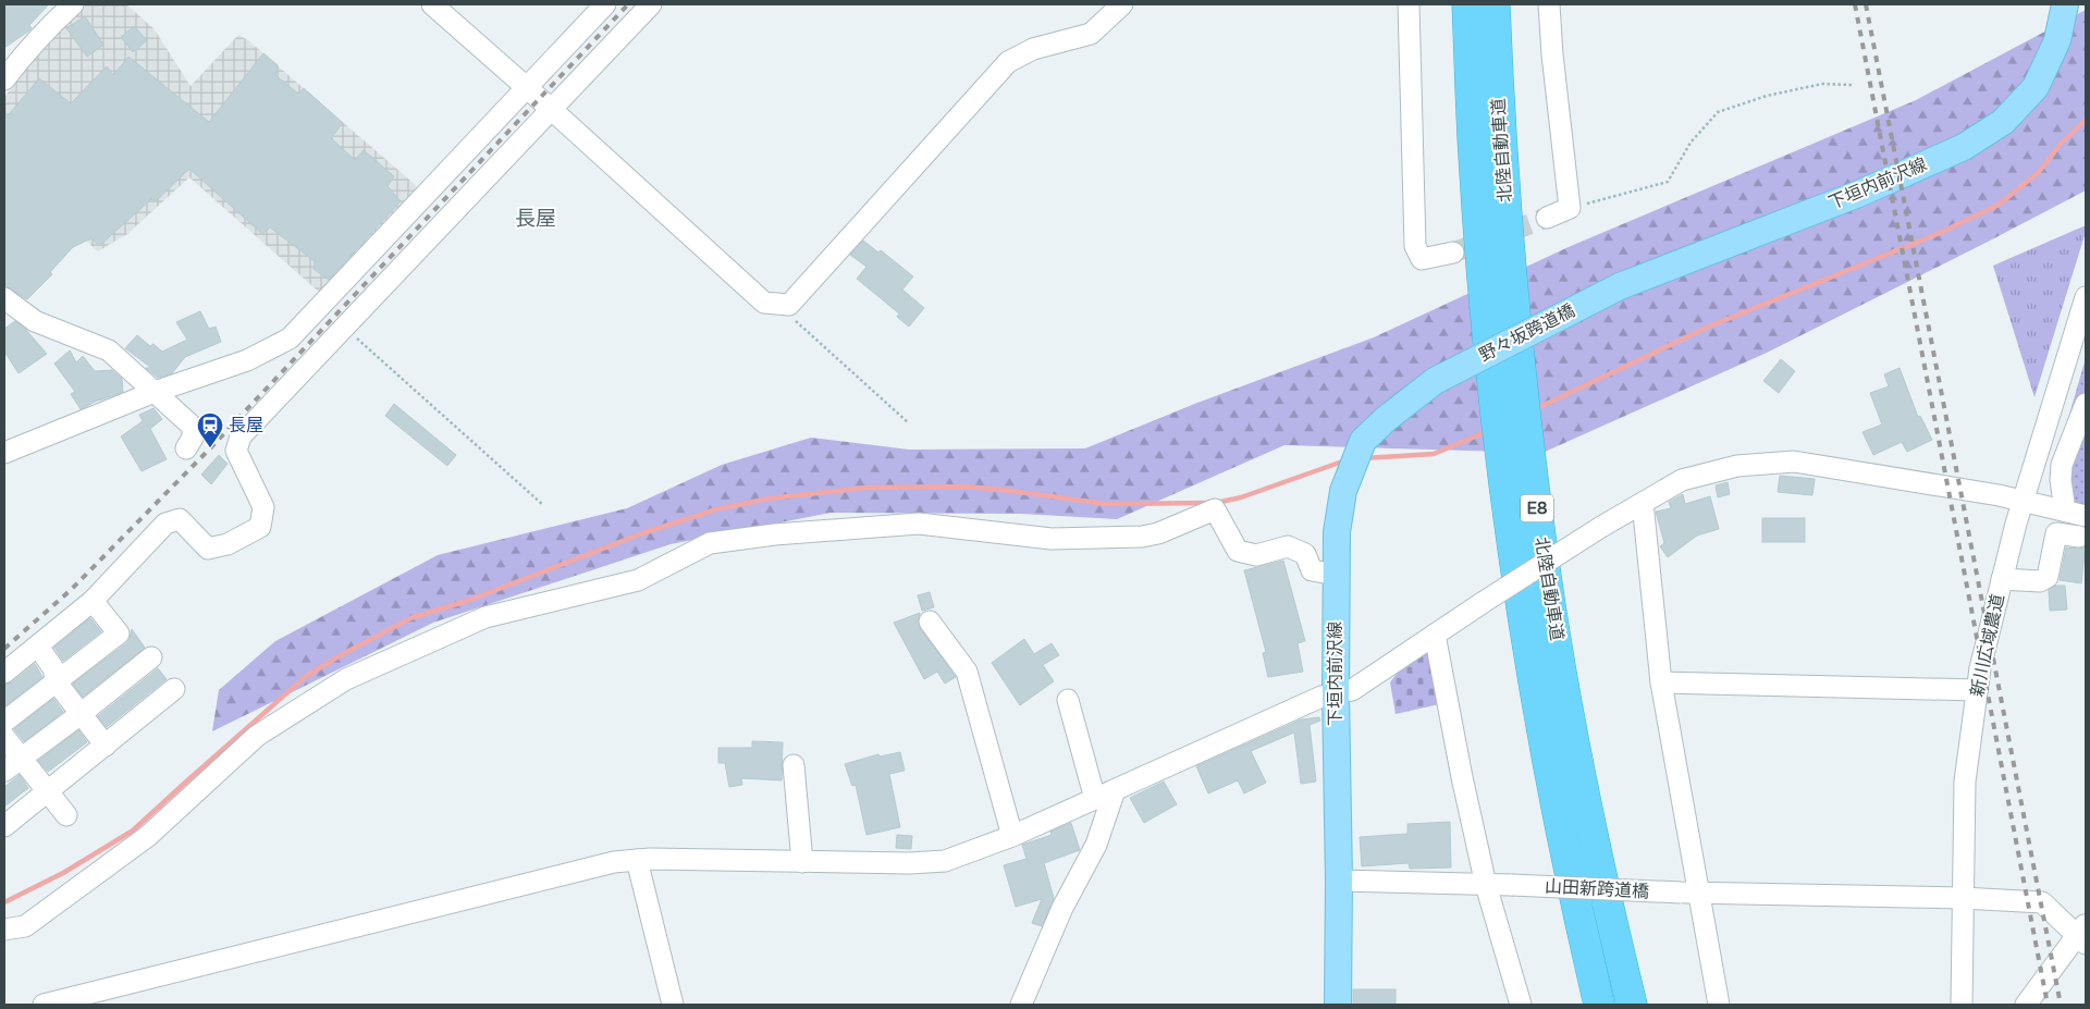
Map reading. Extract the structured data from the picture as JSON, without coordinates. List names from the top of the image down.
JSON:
{
  "streets": {
    "highway": ["北陸自動車道", "E8"],
    "main road": ["下垣内前沢線", "野々坂跨道橋"],
    "street": ["新川広域農道", "山田新跨道橋"]
  },
  "crossings": [
    ["下垣内前沢線", "野々坂跨道橋"],
    ["下垣内前沢線", "山田新跨道橋"],
    ["新川広域農道", "山田新跨道橋"]
  ],
  "districts": ["長屋"],
  "places": {
    "station": ["長屋"]
  }
}
